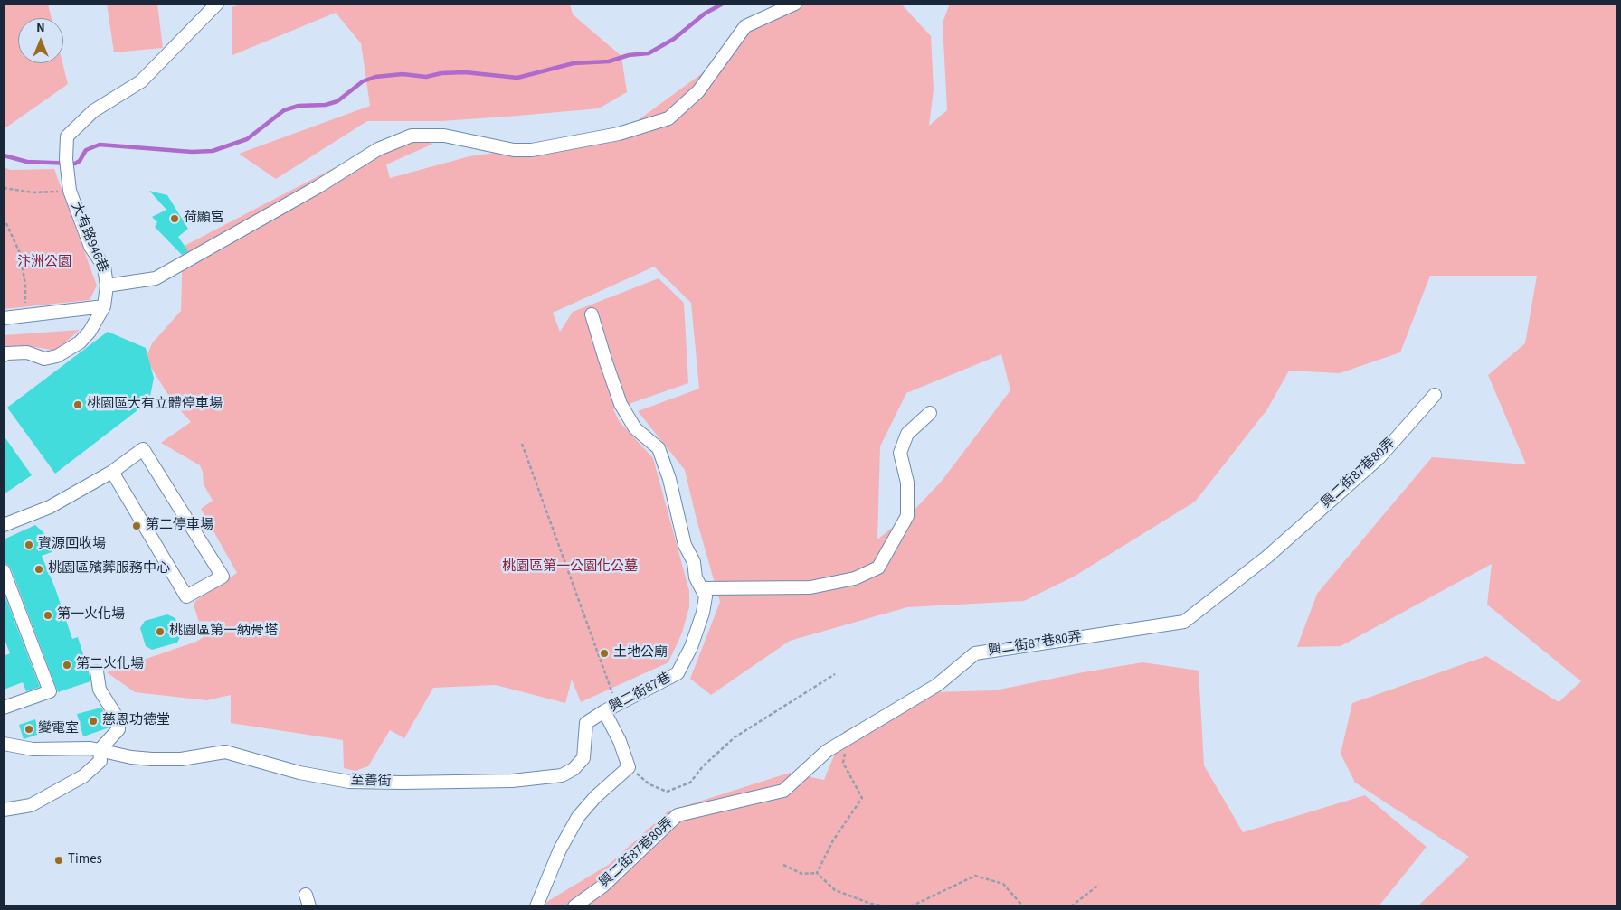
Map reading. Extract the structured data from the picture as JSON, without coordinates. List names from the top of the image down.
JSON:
{
  "streets": {
    "street": [
      "大有路946巷",
      "興二街87巷80弄",
      "興二街87巷",
      "至善街"
    ]
  },
  "crossings": [
    ["興二街87巷", "至善街"]
  ],
  "parks": ["汴洲公園", "桃園區第一公園化公墓"],
  "places": [
    "荷顯宮",
    "桃園區大有立體停車場",
    "第二停車場",
    "資源回收場",
    "桃園區殯葬服務中心",
    "第一火化場",
    "桃園區第一納骨塔",
    "土地公廟",
    "第二火化場",
    "慈恩功德堂",
    "變電室",
    "Times"
  ],
  "north": "top"
}
